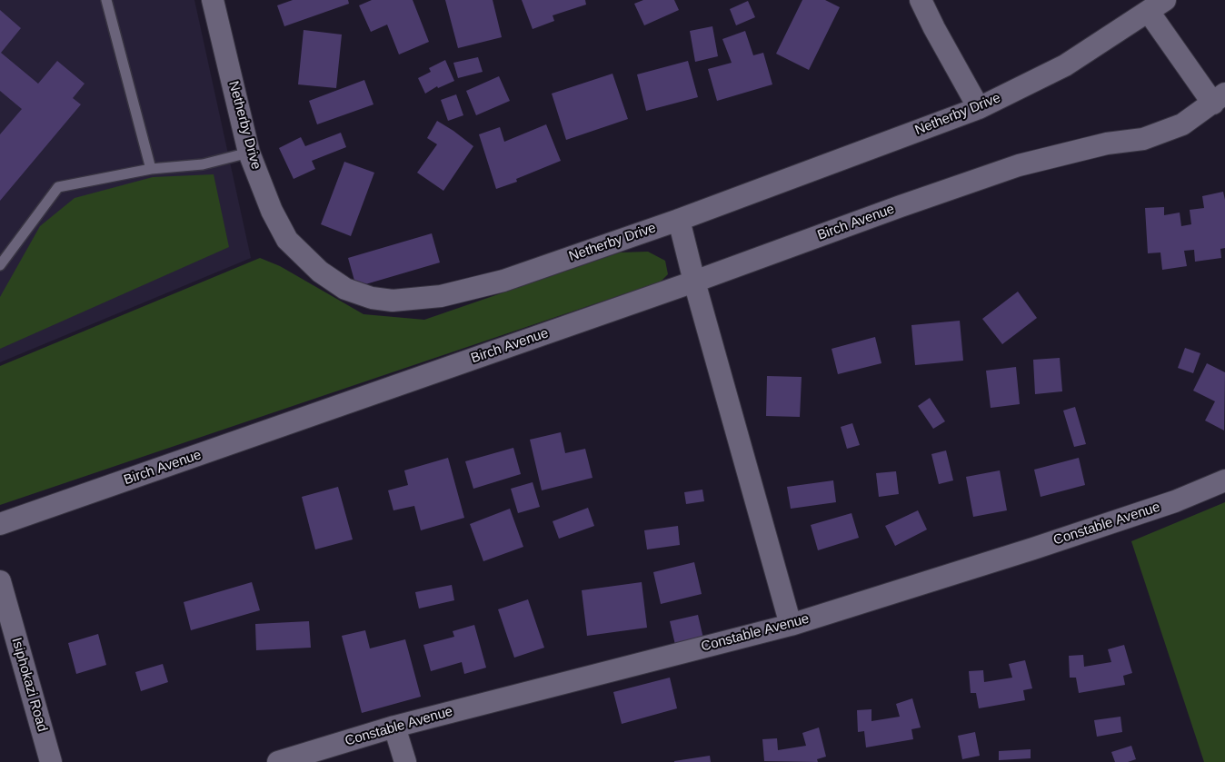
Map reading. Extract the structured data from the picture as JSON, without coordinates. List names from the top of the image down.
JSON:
{
  "streets": {
    "street": [
      "Netherby Drive",
      "Birch Avenue",
      "Constable Avenue",
      "Isiphokazi Road"
    ]
  }
}
